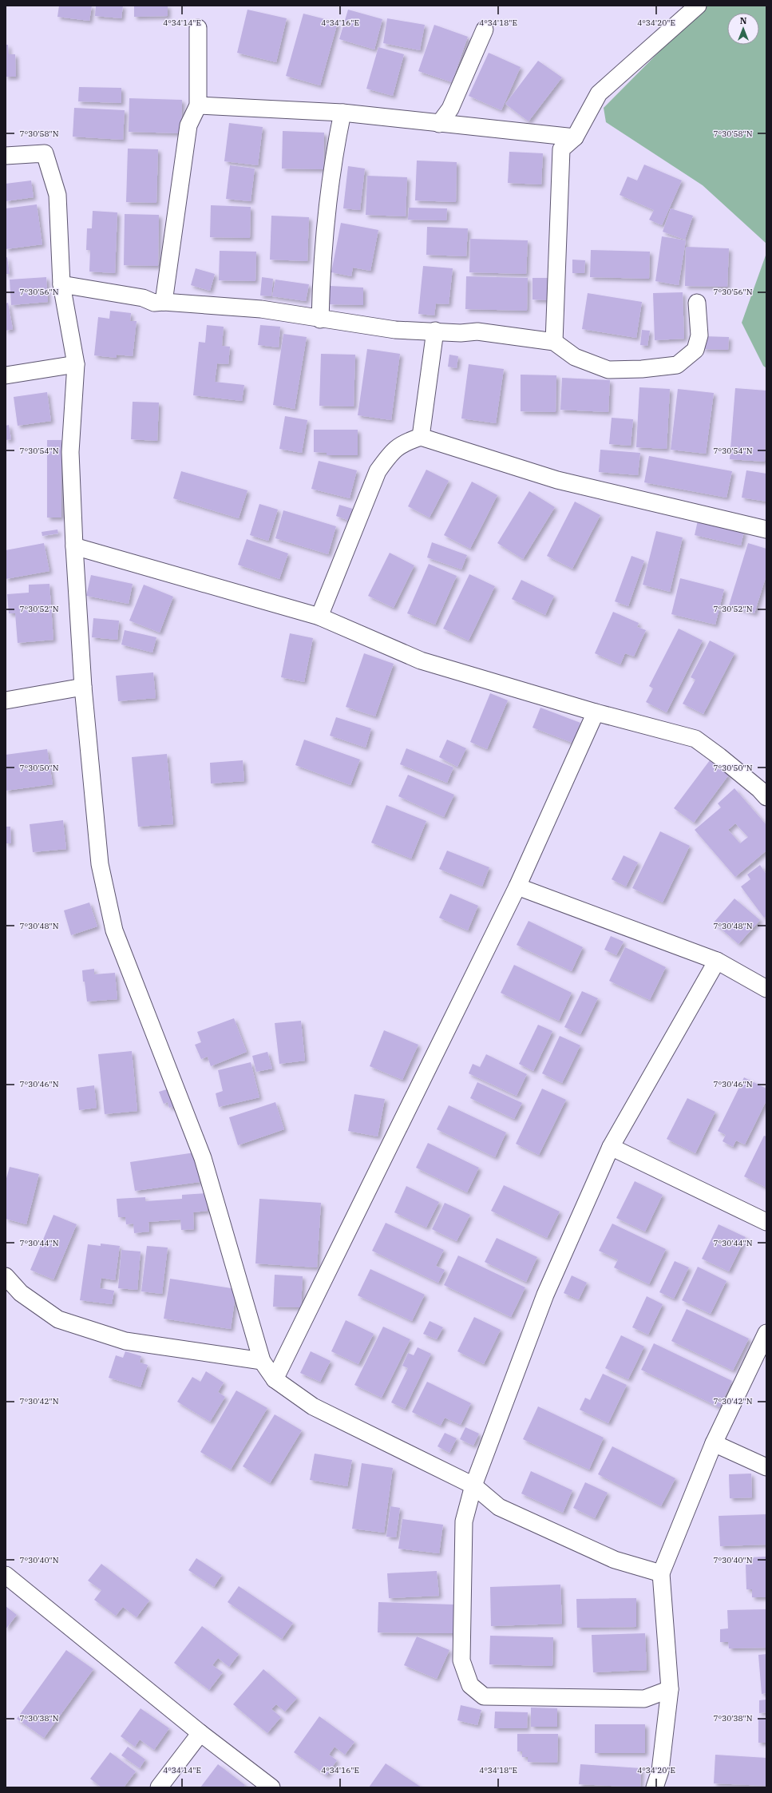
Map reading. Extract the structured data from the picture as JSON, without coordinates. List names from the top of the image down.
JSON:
{
  "north": "top",
  "coordinates": [
    "4°34'14\"E",
    "4°34'16\"E",
    "4°34'18\"E",
    "4°34'20\"E",
    "7°30'58\"N",
    "7°30'56\"N",
    "7°30'54\"N",
    "7°30'52\"N",
    "7°30'50\"N",
    "7°30'48\"N",
    "7°30'46\"N",
    "7°30'44\"N",
    "7°30'42\"N",
    "7°30'40\"N",
    "7°30'38\"N"
  ]
}
